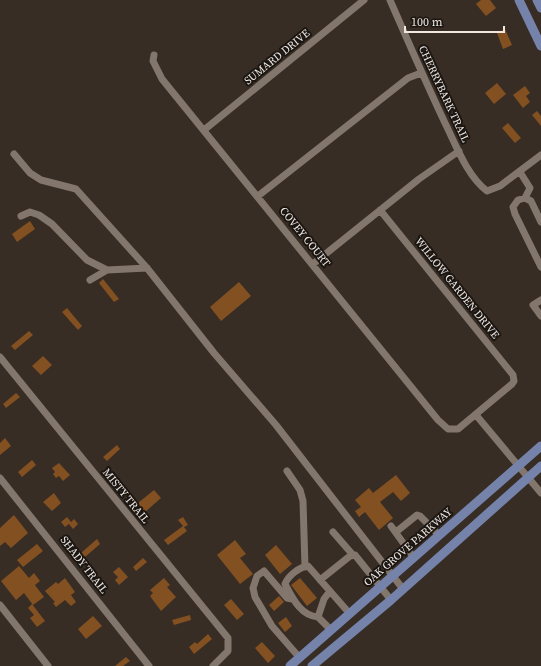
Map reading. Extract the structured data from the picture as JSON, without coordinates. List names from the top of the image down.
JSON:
{
  "streets": {
    "main road": ["OAK GROVE PARKWAY"],
    "street": [
      "SUMARD DRIVE",
      "CHERRYBARK TRAIL",
      "COVEY COURT",
      "WILLOW GARDEN DRIVE",
      "MISTY TRAIL",
      "SHADY TRAIL"
    ]
  },
  "crossings": [
    ["SUMARD DRIVE", "COVEY COURT"],
    ["COVEY COURT", "WILLOW GARDEN DRIVE"]
  ],
  "scale_bar": "100 m"
}
